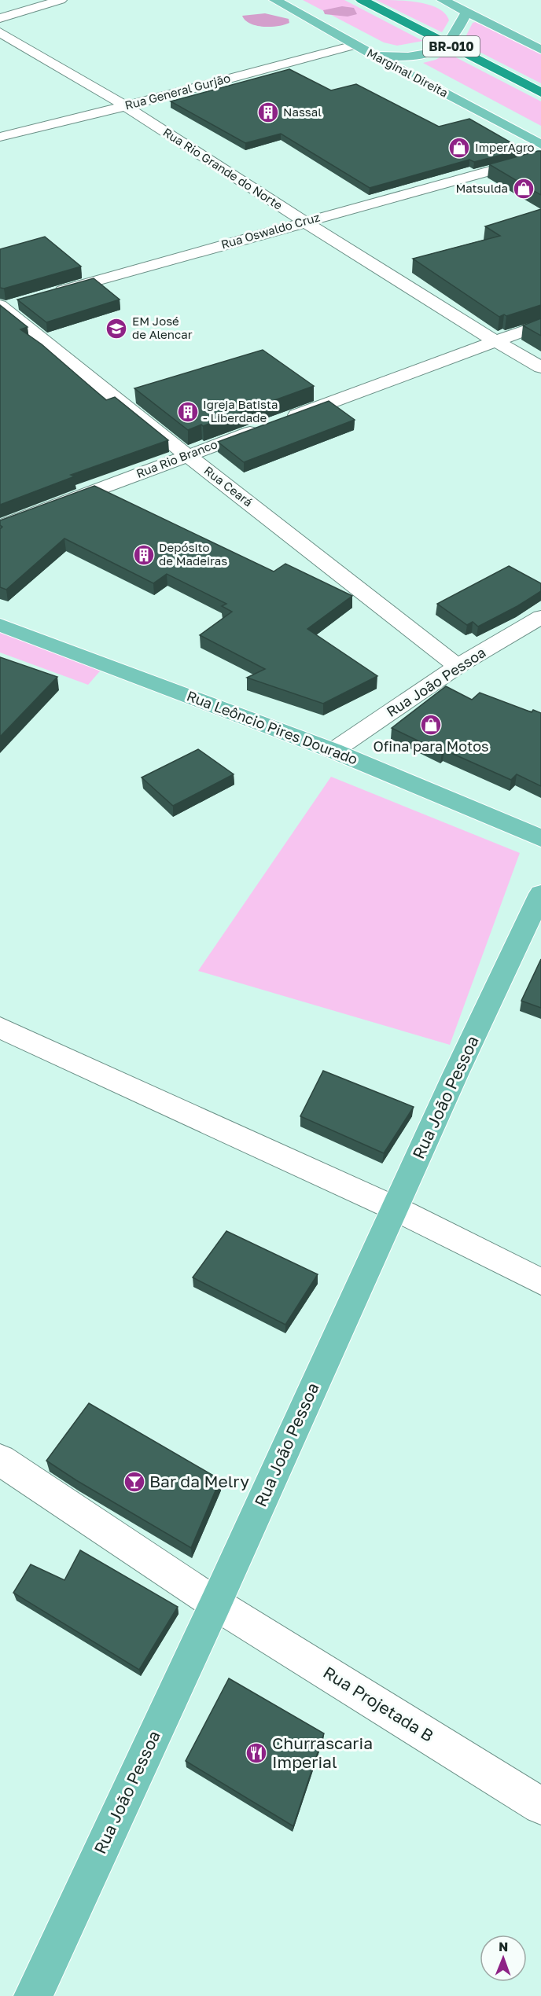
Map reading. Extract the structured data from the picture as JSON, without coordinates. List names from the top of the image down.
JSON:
{
  "streets": {
    "highway": ["BR-010"],
    "main road": ["Marginal Direita", "Rua João Pessoa", "Rua Leôncio Pires Dourado"],
    "street": [
      "Rua General Gurjão",
      "Rua Rio Grande do Norte",
      "Rua Oswaldo Cruz",
      "Rua Rio Branco",
      "Rua Ceará",
      "Rua Projetada B"
    ]
  },
  "crossings": [
    ["Marginal Direita", "Rua General Gurjão"],
    ["Rua General Gurjão", "Rua Rio Grande do Norte"],
    ["Rua Rio Grande do Norte", "Rua Oswaldo Cruz"],
    ["Rua Rio Branco", "Rua Ceará"],
    ["Rua Ceará", "Rua João Pessoa"],
    ["Rua João Pessoa", "Rua Leôncio Pires Dourado"],
    ["Rua João Pessoa", "Rua Projetada B"]
  ],
  "places": {
    "building": ["Nassal", "Igreja Batista - Liberdade", "Depósito de Madeiras"],
    "shop": ["ImperAgro", "Matsulda", "Ofina para Motos"],
    "school or university": ["EM José de Alencar"],
    "bar": ["Bar da Melry"],
    "restaurant": ["Churrascaria Imperial"]
  },
  "north": "top"
}
